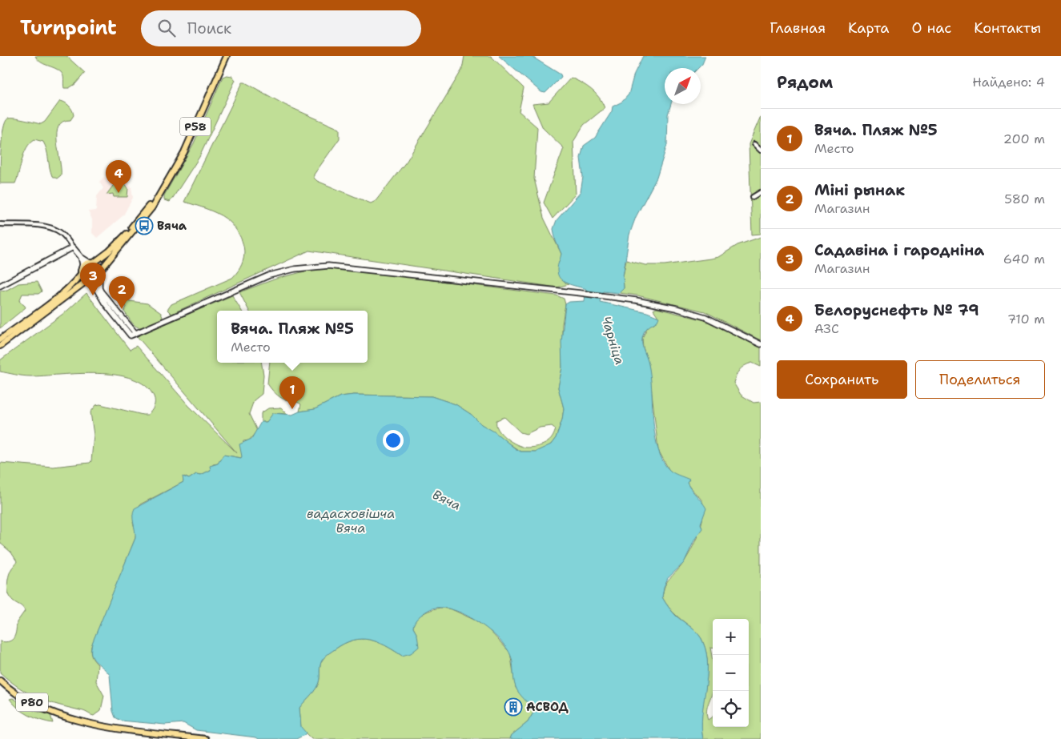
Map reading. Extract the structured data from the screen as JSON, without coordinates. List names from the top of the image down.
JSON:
{
  "streets": {
    "main road": ["Р58", "Р80"]
  },
  "water": ["Чарніца", "Вяча", "вадасховішча Вяча"],
  "places": {
    "bus stop": ["Вяча"],
    "building": ["АСВОД"]
  },
  "north": "top right",
  "page": {
    "header": "Turnpoint",
    "search": "Поиск",
    "nav": [
      "Главная",
      "Карта",
      "О нас",
      "Контакты"
    ],
    "heading": ["Рядом", "Найдено: 4"],
    "list": [
      {
        "mark": "1",
        "name": "Вяча. Пляж №5",
        "note": "Место",
        "value": "200 m"
      },
      {
        "mark": "2",
        "name": "Міні рынак",
        "note": "Магазин",
        "value": "580 m"
      },
      {
        "mark": "3",
        "name": "Садавіна і гародніна",
        "note": "Магазин",
        "value": "640 m"
      },
      {
        "mark": "4",
        "name": "Белоруснефть № 79",
        "note": "АЗС",
        "value": "710 m"
      }
    ],
    "pins": [
      "4",
      "3",
      "2",
      "1"
    ],
    "popup": ["Вяча. Пляж №5", "Место"],
    "buttons": ["Сохранить", "Поделиться"],
    "map_buttons": ["+", "−"]
  }
}
